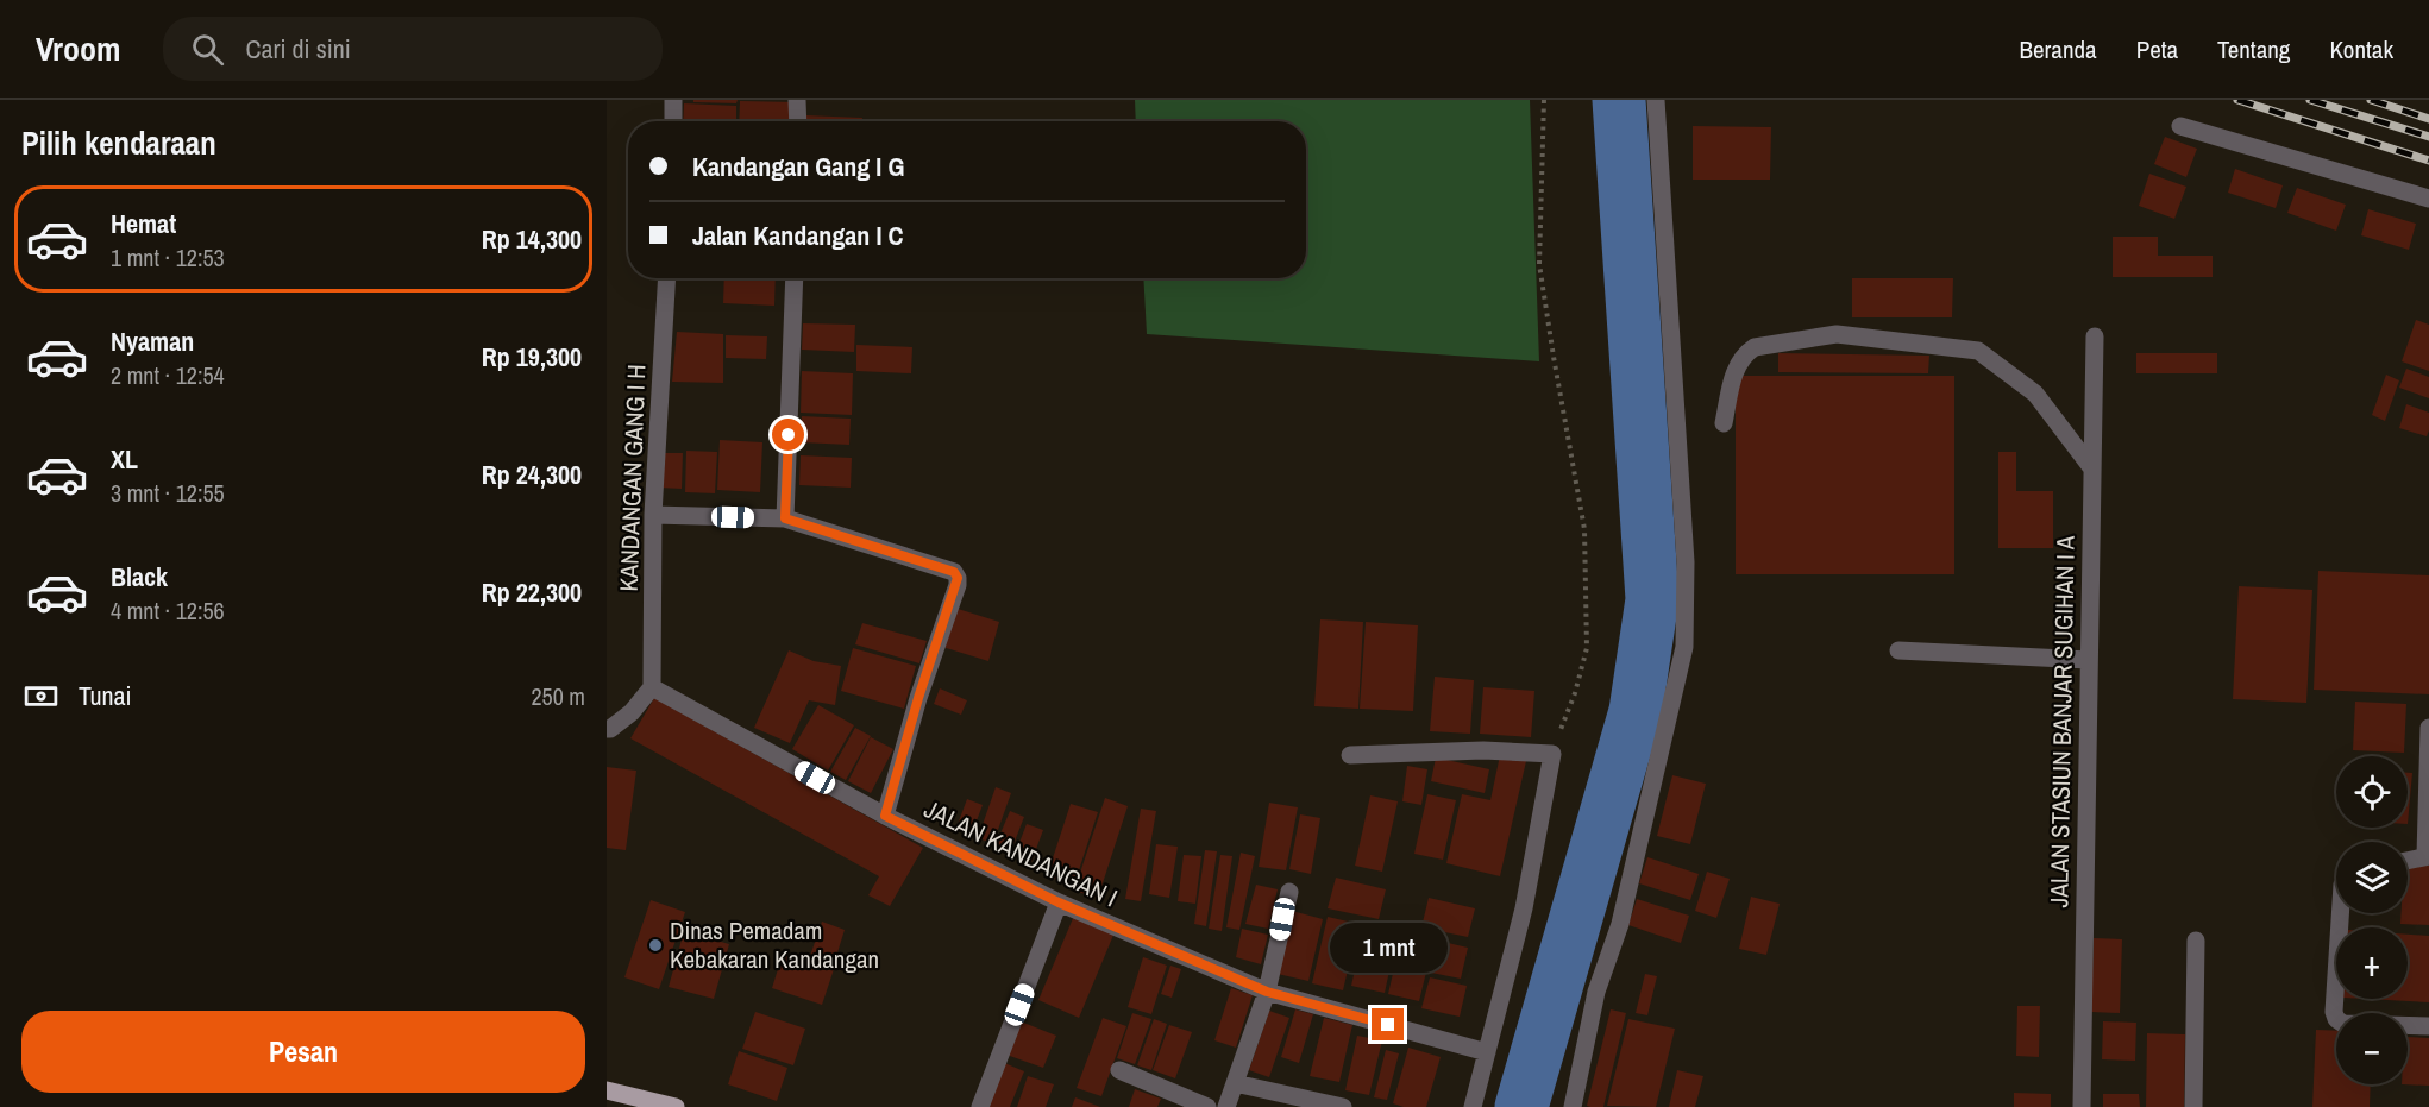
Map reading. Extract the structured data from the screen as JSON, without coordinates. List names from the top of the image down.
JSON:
{
  "streets": {
    "street": ["KANDANGAN GANG I H", "JALAN STASIUN BANJAR SUGIHAN I A", "JALAN KANDANGAN I"]
  },
  "crossings": [
    ["KANDANGAN GANG I H", "JALAN KANDANGAN I"]
  ],
  "places": ["Dinas Pemadam Kebakaran Kandangan"],
  "page": {
    "header": "Vroom",
    "search": "Cari di sini",
    "nav": [
      "Beranda",
      "Peta",
      "Tentang",
      "Kontak"
    ],
    "heading": "Pilih kendaraan",
    "banner": ["Kandangan Gang I G", "Jalan Kandangan I C"],
    "list": [
      {
        "name": "Hemat",
        "note": "1 mnt · 12:53",
        "value": "Rp 14,300"
      },
      {
        "name": "Nyaman",
        "note": "2 mnt · 12:54",
        "value": "Rp 19,300"
      },
      {
        "name": "XL",
        "note": "3 mnt · 12:55",
        "value": "Rp 24,300"
      },
      {
        "name": "Black",
        "note": "4 mnt · 12:56",
        "value": "Rp 22,300"
      }
    ],
    "pay": ["Tunai", "250 m"],
    "map_buttons": ["+", "−"],
    "bubble": "1 mnt",
    "buttons": "Pesan"
  }
}
